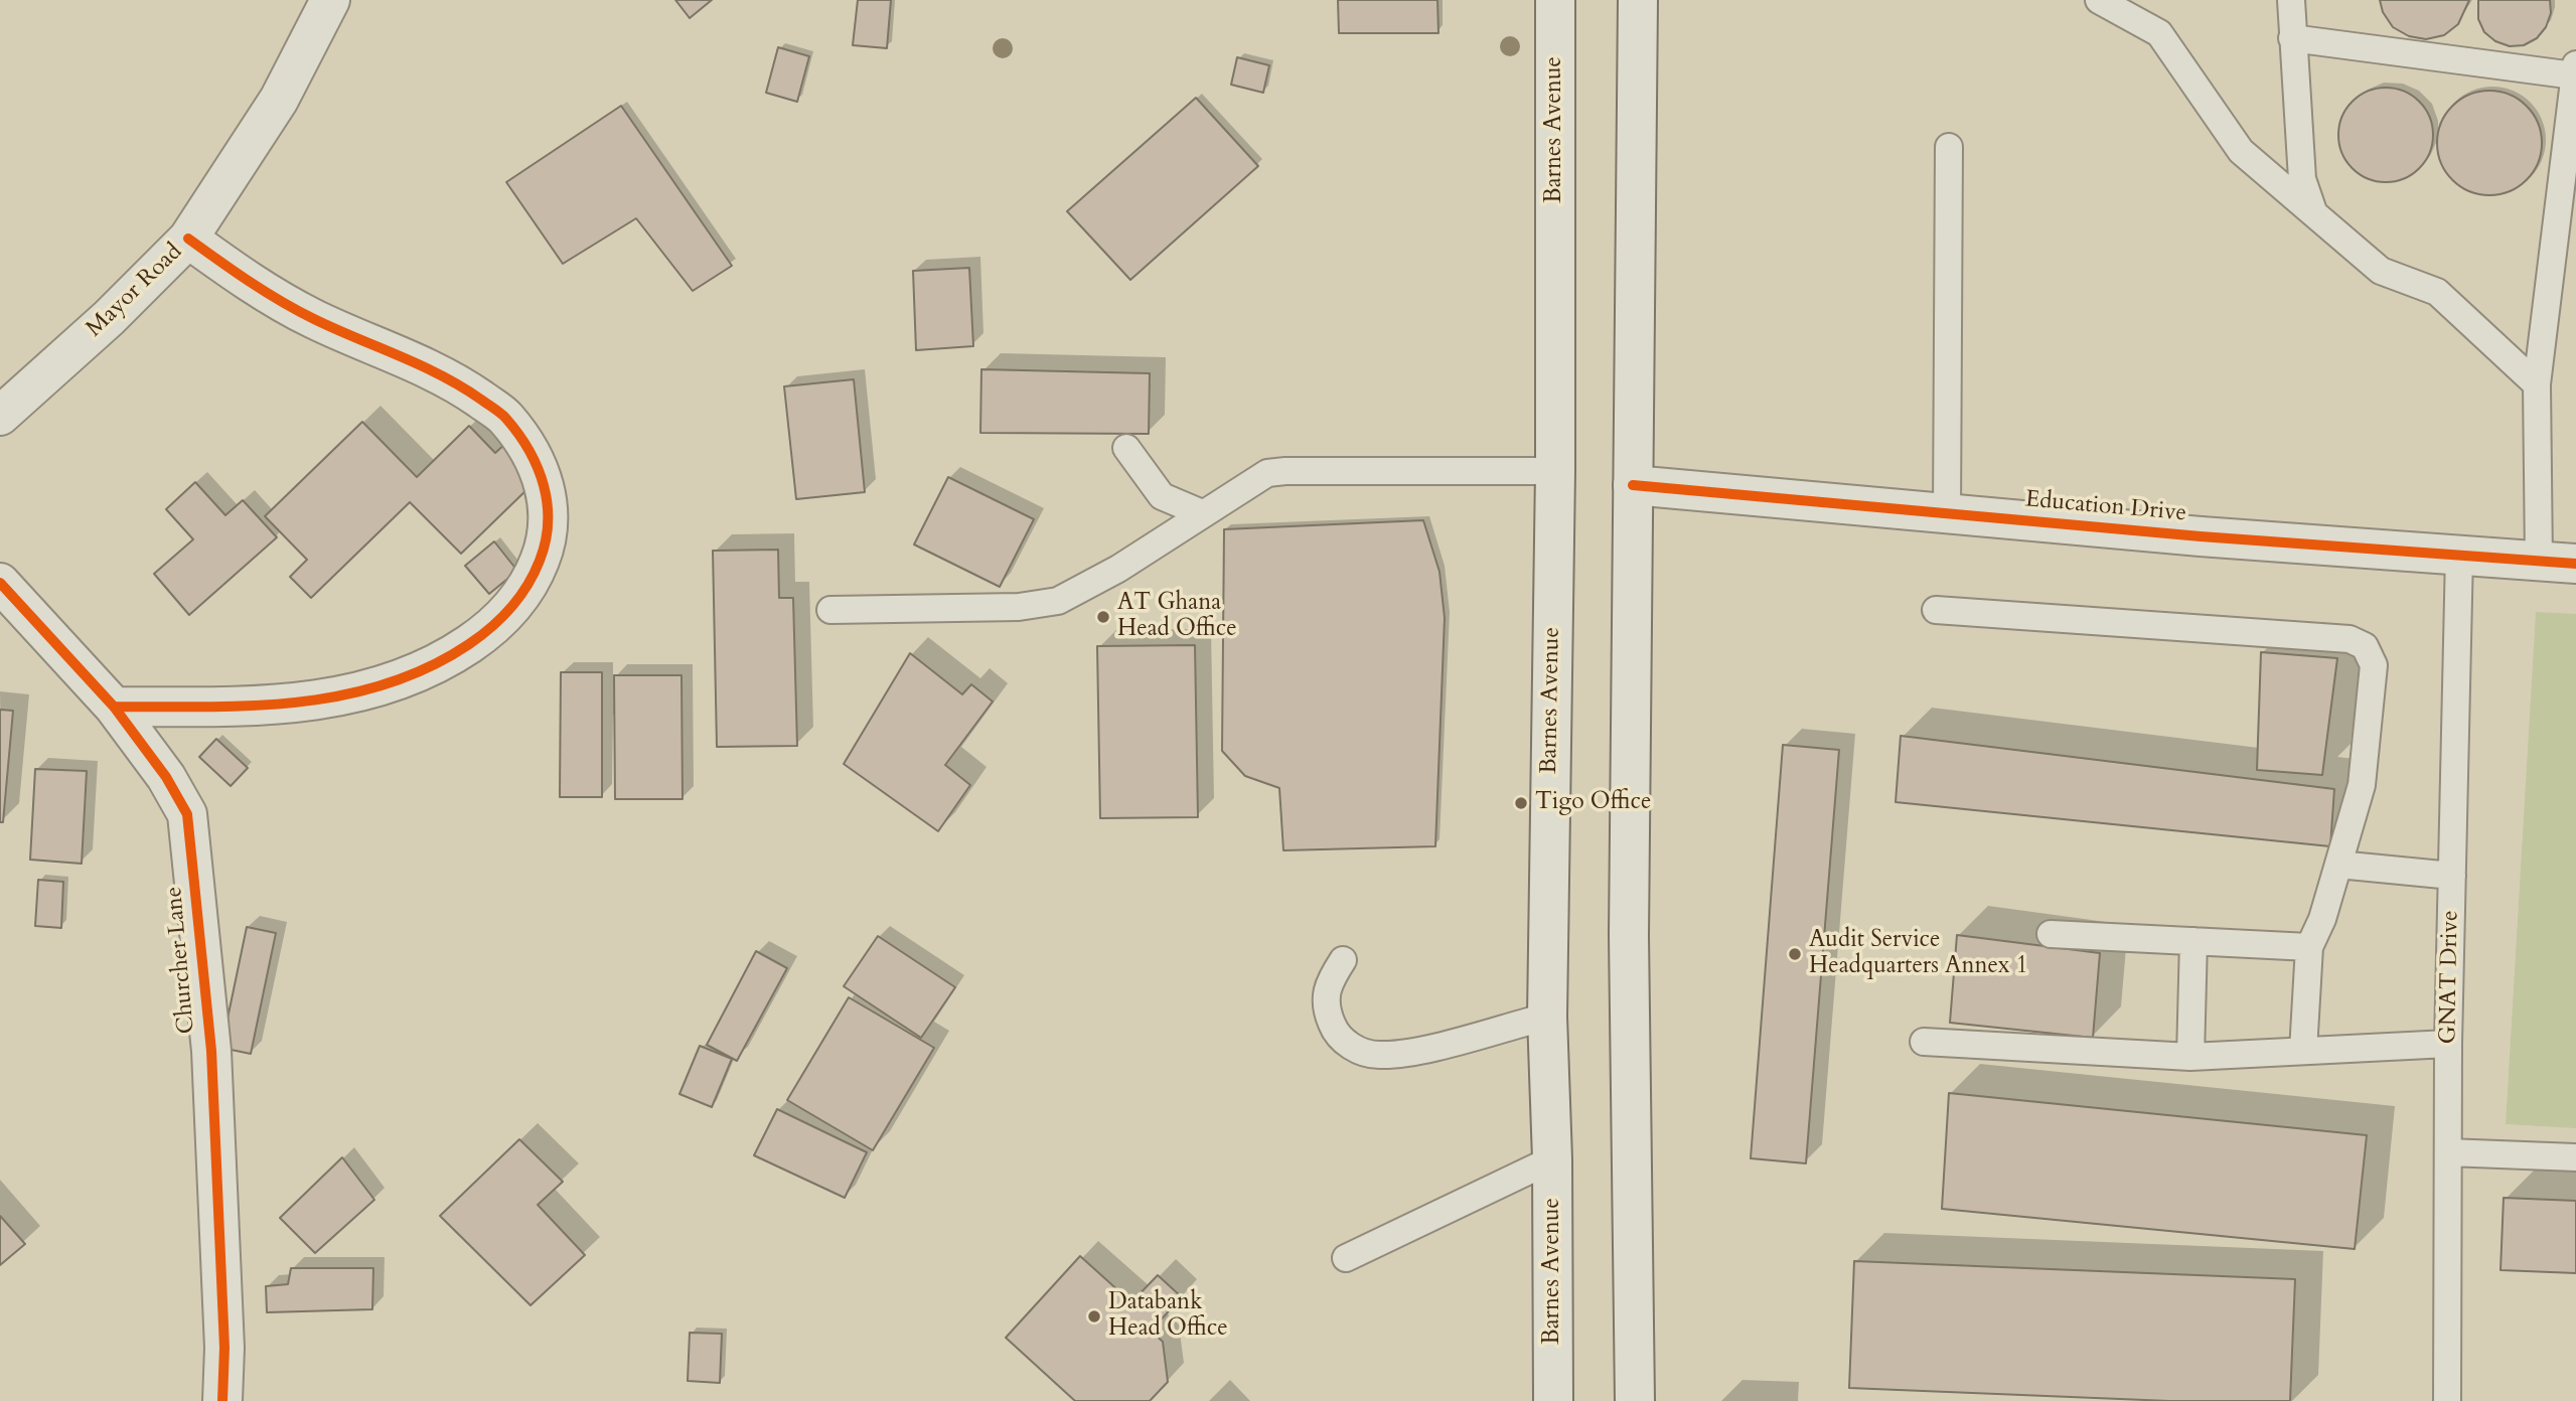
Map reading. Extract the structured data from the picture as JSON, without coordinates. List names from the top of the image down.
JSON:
{
  "streets": {
    "street": [
      "Barnes Avenue",
      "Mayor Road",
      "Education Drive",
      "Churcher Lane"
    ],
    "lane": ["GNAT Drive"]
  },
  "crossings": [
    ["Education Drive", "GNAT Drive"]
  ],
  "places": [
    "AT Ghana Head Office",
    "Tigo Office",
    "Audit Service Headquarters Annex 1",
    "Databank Head Office"
  ]
}
